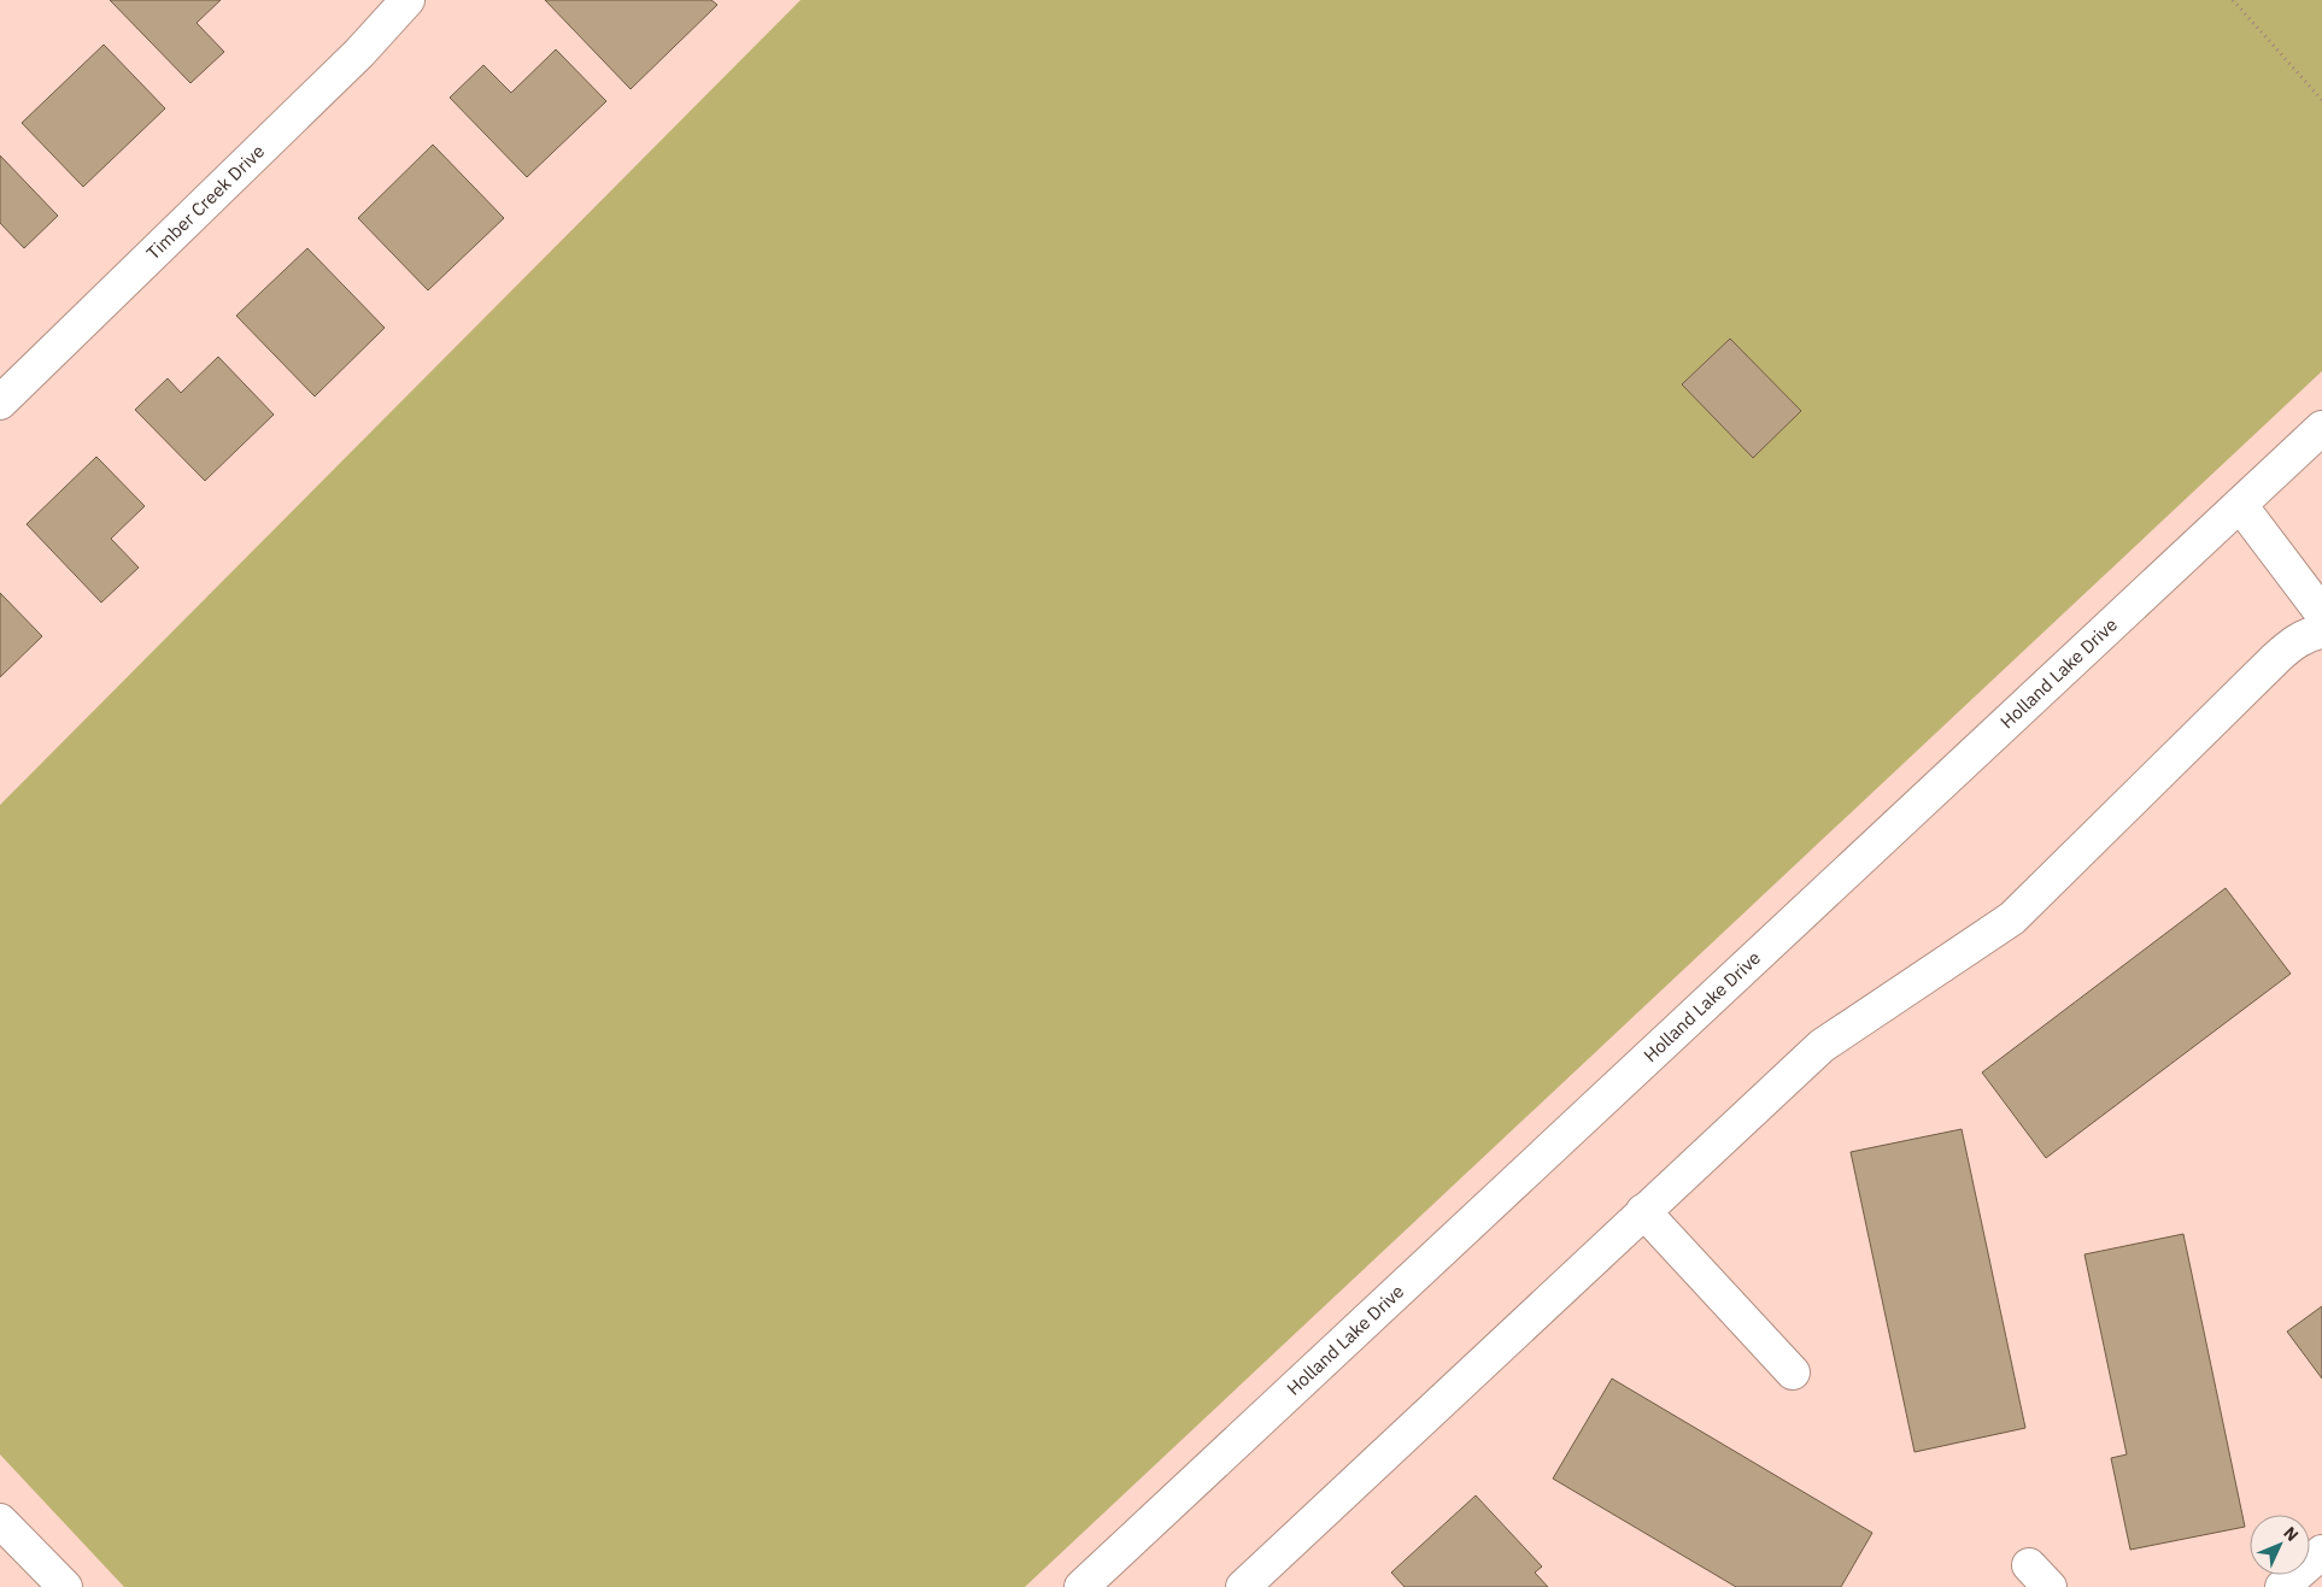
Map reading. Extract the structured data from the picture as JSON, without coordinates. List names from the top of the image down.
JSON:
{
  "streets": {
    "street": ["Timber Creek Drive", "Holland Lake Drive"]
  },
  "north": "top right"
}
